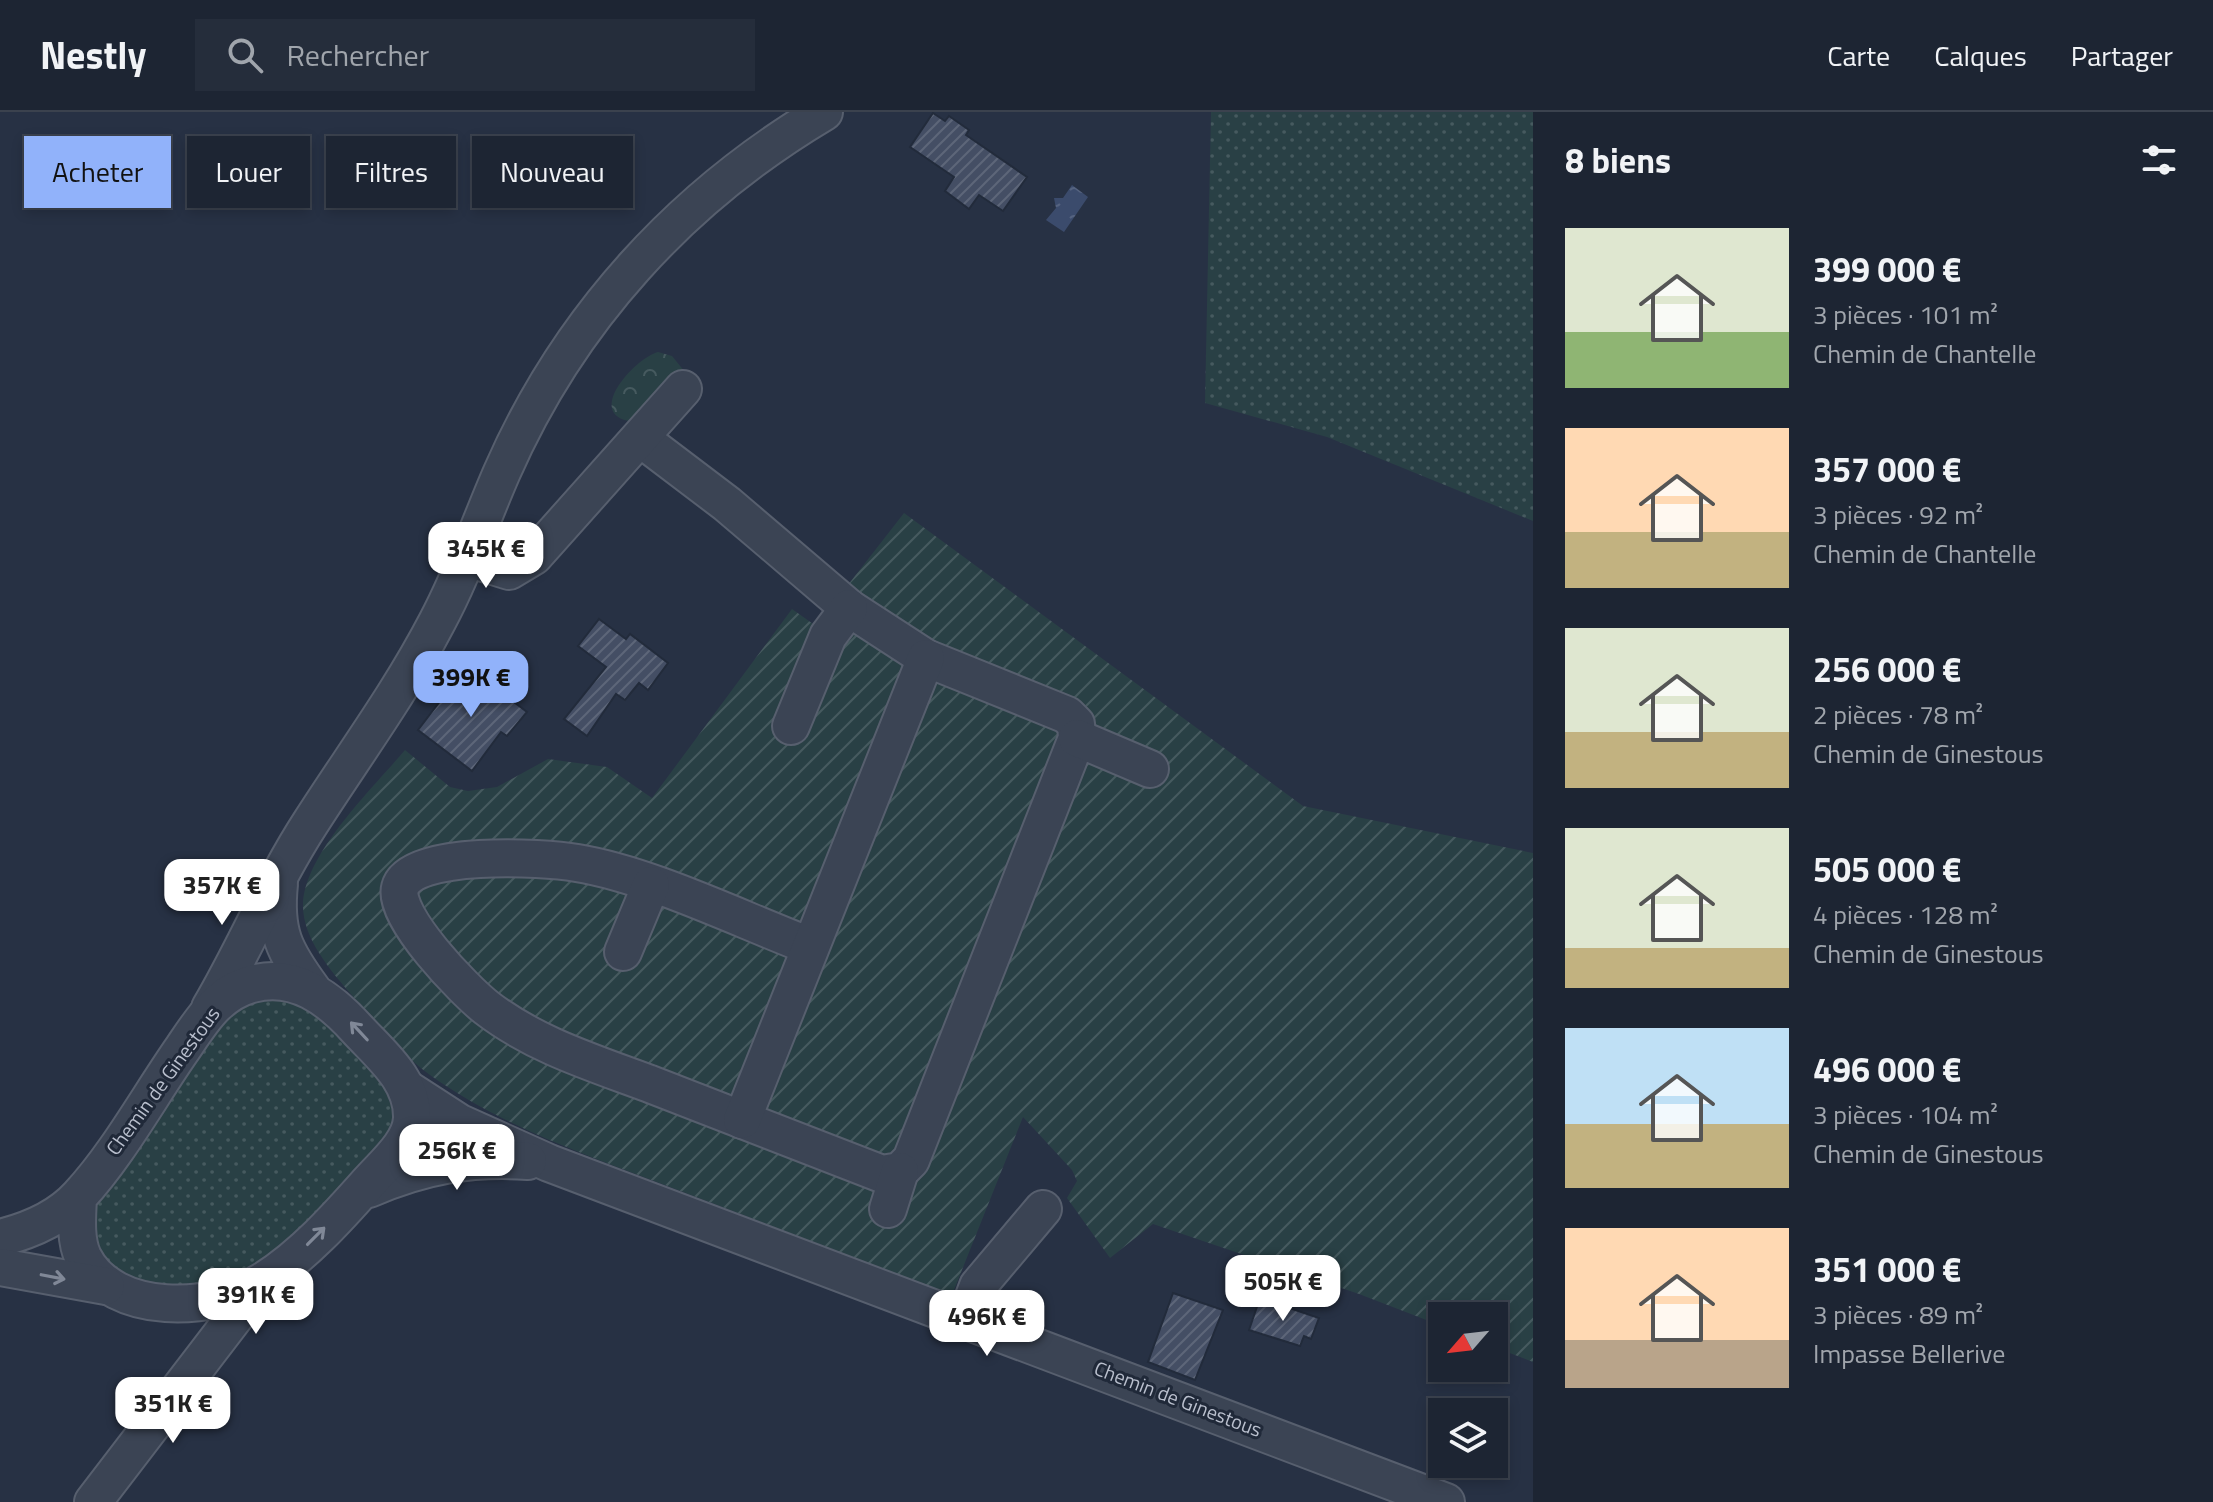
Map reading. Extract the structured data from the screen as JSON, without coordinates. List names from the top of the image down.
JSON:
{
  "streets": {
    "street": ["Chemin de Ginestous"]
  },
  "north": "bottom left",
  "page": {
    "header": "Nestly",
    "search": "Rechercher",
    "nav": ["Carte", "Calques", "Partager"],
    "heading": "8 biens",
    "chip": [
      "Acheter",
      "Louer",
      "Filtres",
      "Nouveau"
    ],
    "list": [
      {
        "name": "399 000 €",
        "note": "3 pièces · 101 m² · Chemin de Chantelle"
      },
      {
        "name": "357 000 €",
        "note": "3 pièces · 92 m² · Chemin de Chantelle"
      },
      {
        "name": "256 000 €",
        "note": "2 pièces · 78 m² · Chemin de Ginestous"
      },
      {
        "name": "505 000 €",
        "note": "4 pièces · 128 m² · Chemin de Ginestous"
      },
      {
        "name": "496 000 €",
        "note": "3 pièces · 104 m² · Chemin de Ginestous"
      },
      {
        "name": "351 000 €",
        "note": "3 pièces · 89 m² · Impasse Bellerive"
      }
    ],
    "price": [
      "345K €",
      "399K €",
      "357K €",
      "256K €",
      "505K €",
      "391K €",
      "496K €",
      "351K €"
    ]
  }
}
